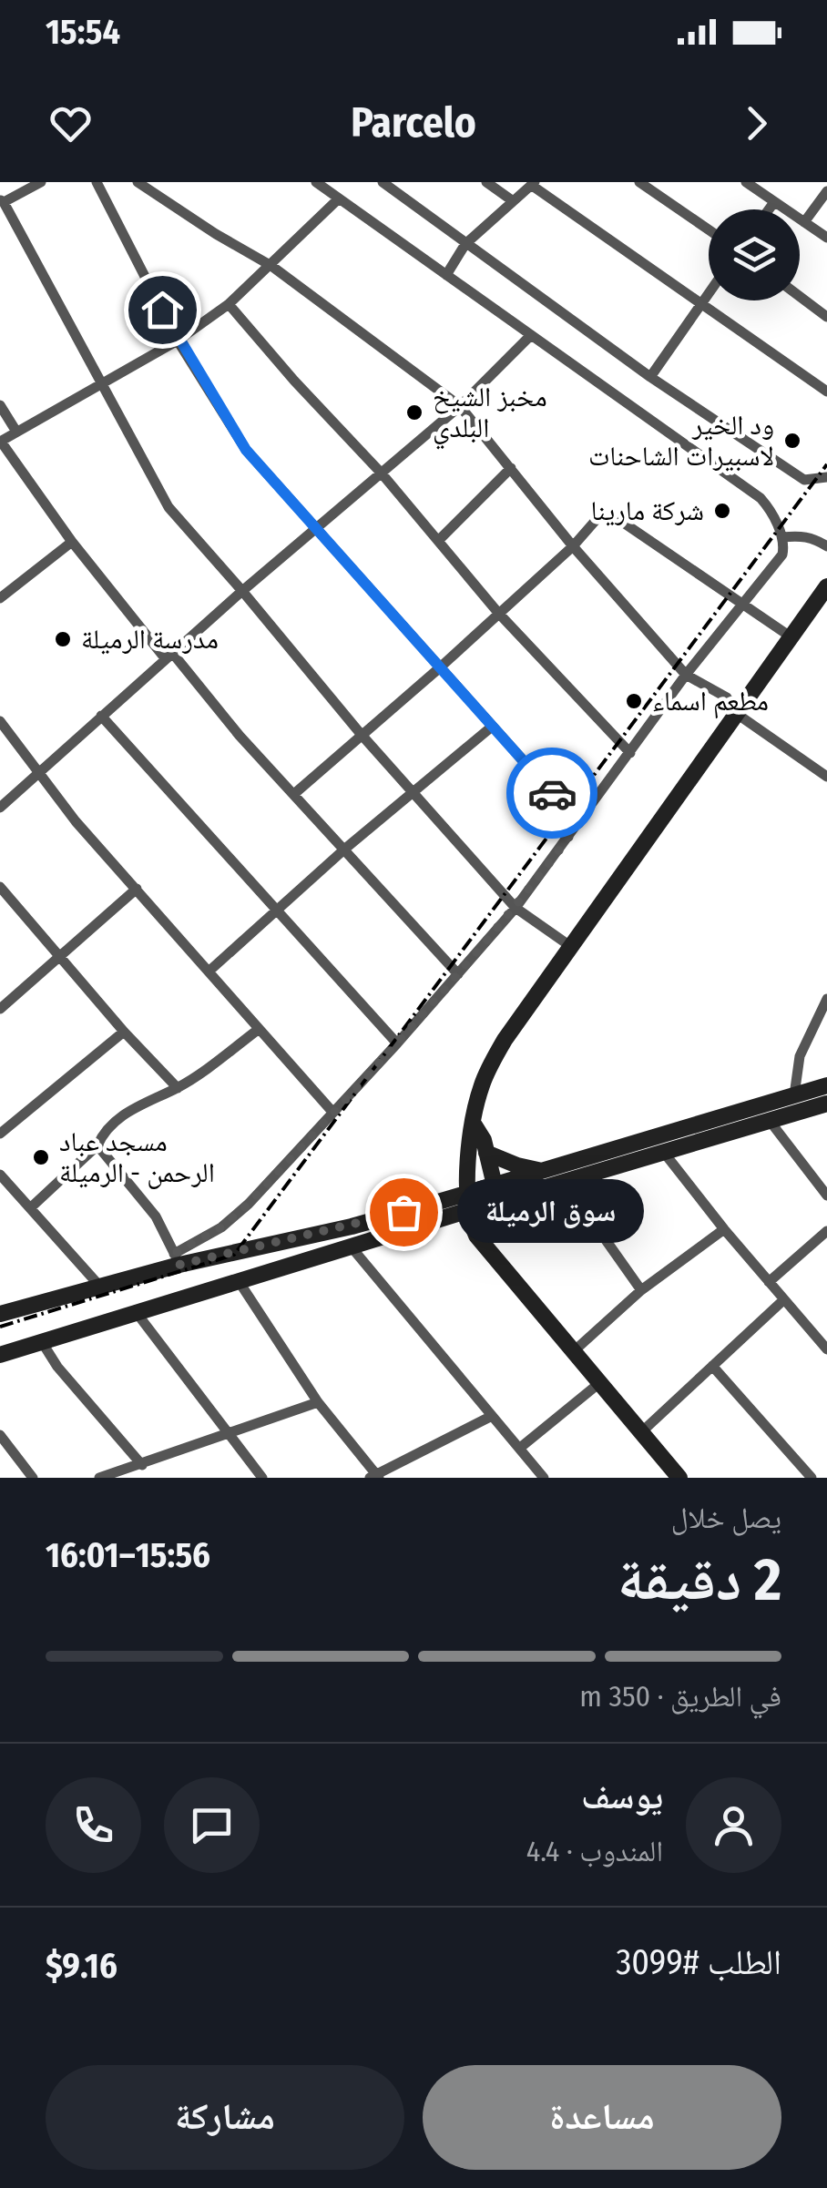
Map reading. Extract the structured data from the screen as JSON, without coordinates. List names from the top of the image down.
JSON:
{
  "places": [
    "مخبز الشيخ البلدي",
    "ود الخير لاسبيرات الشاحنات",
    "شركة مارينا",
    "مدرسة الرميلة",
    "مطعم اسماء",
    "مسجد عباد الرحمن - الرميلة",
    "سوق الرميلة"
  ],
  "page": {
    "status": "15:54",
    "header": "Parcelo",
    "bubble": "سوق الرميلة",
    "heading": ["2 دقيقة", "يصل خلال", "15:56–16:01"],
    "panel": [
      "يوسف",
      "المندوب · 4.4",
      "الطلب #3099",
      "$9.16"
    ],
    "bar": "في الطريق · 350 m",
    "buttons": ["مساعدة", "مشاركة"]
  }
}
